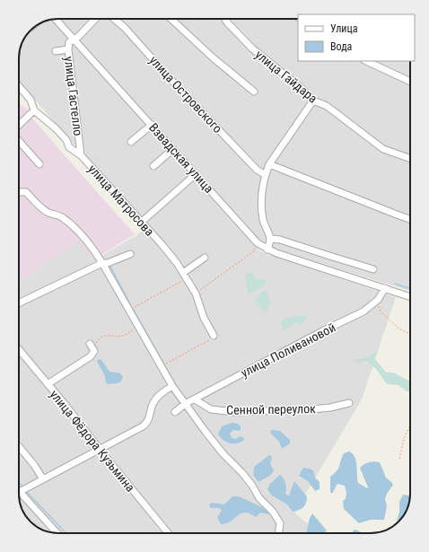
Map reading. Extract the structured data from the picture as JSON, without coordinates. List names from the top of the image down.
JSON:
{
  "streets": {
    "street": [
      "улица Гайдара",
      "улица Островского",
      "улица Гастелло",
      "Взвадская улица",
      "улица Матросова",
      "улица Поливановой",
      "Сенной переулок",
      "улица Фёдора Кузьмина"
    ]
  },
  "crossings": [
    ["улица Гастелло", "Взвадская улица"],
    ["улица Гастелло", "улица Матросова"],
    ["Взвадская улица", "улица Поливановой"],
    ["улица Поливановой", "Сенной переулок"]
  ],
  "legend": ["Улица", "Вода"]
}
